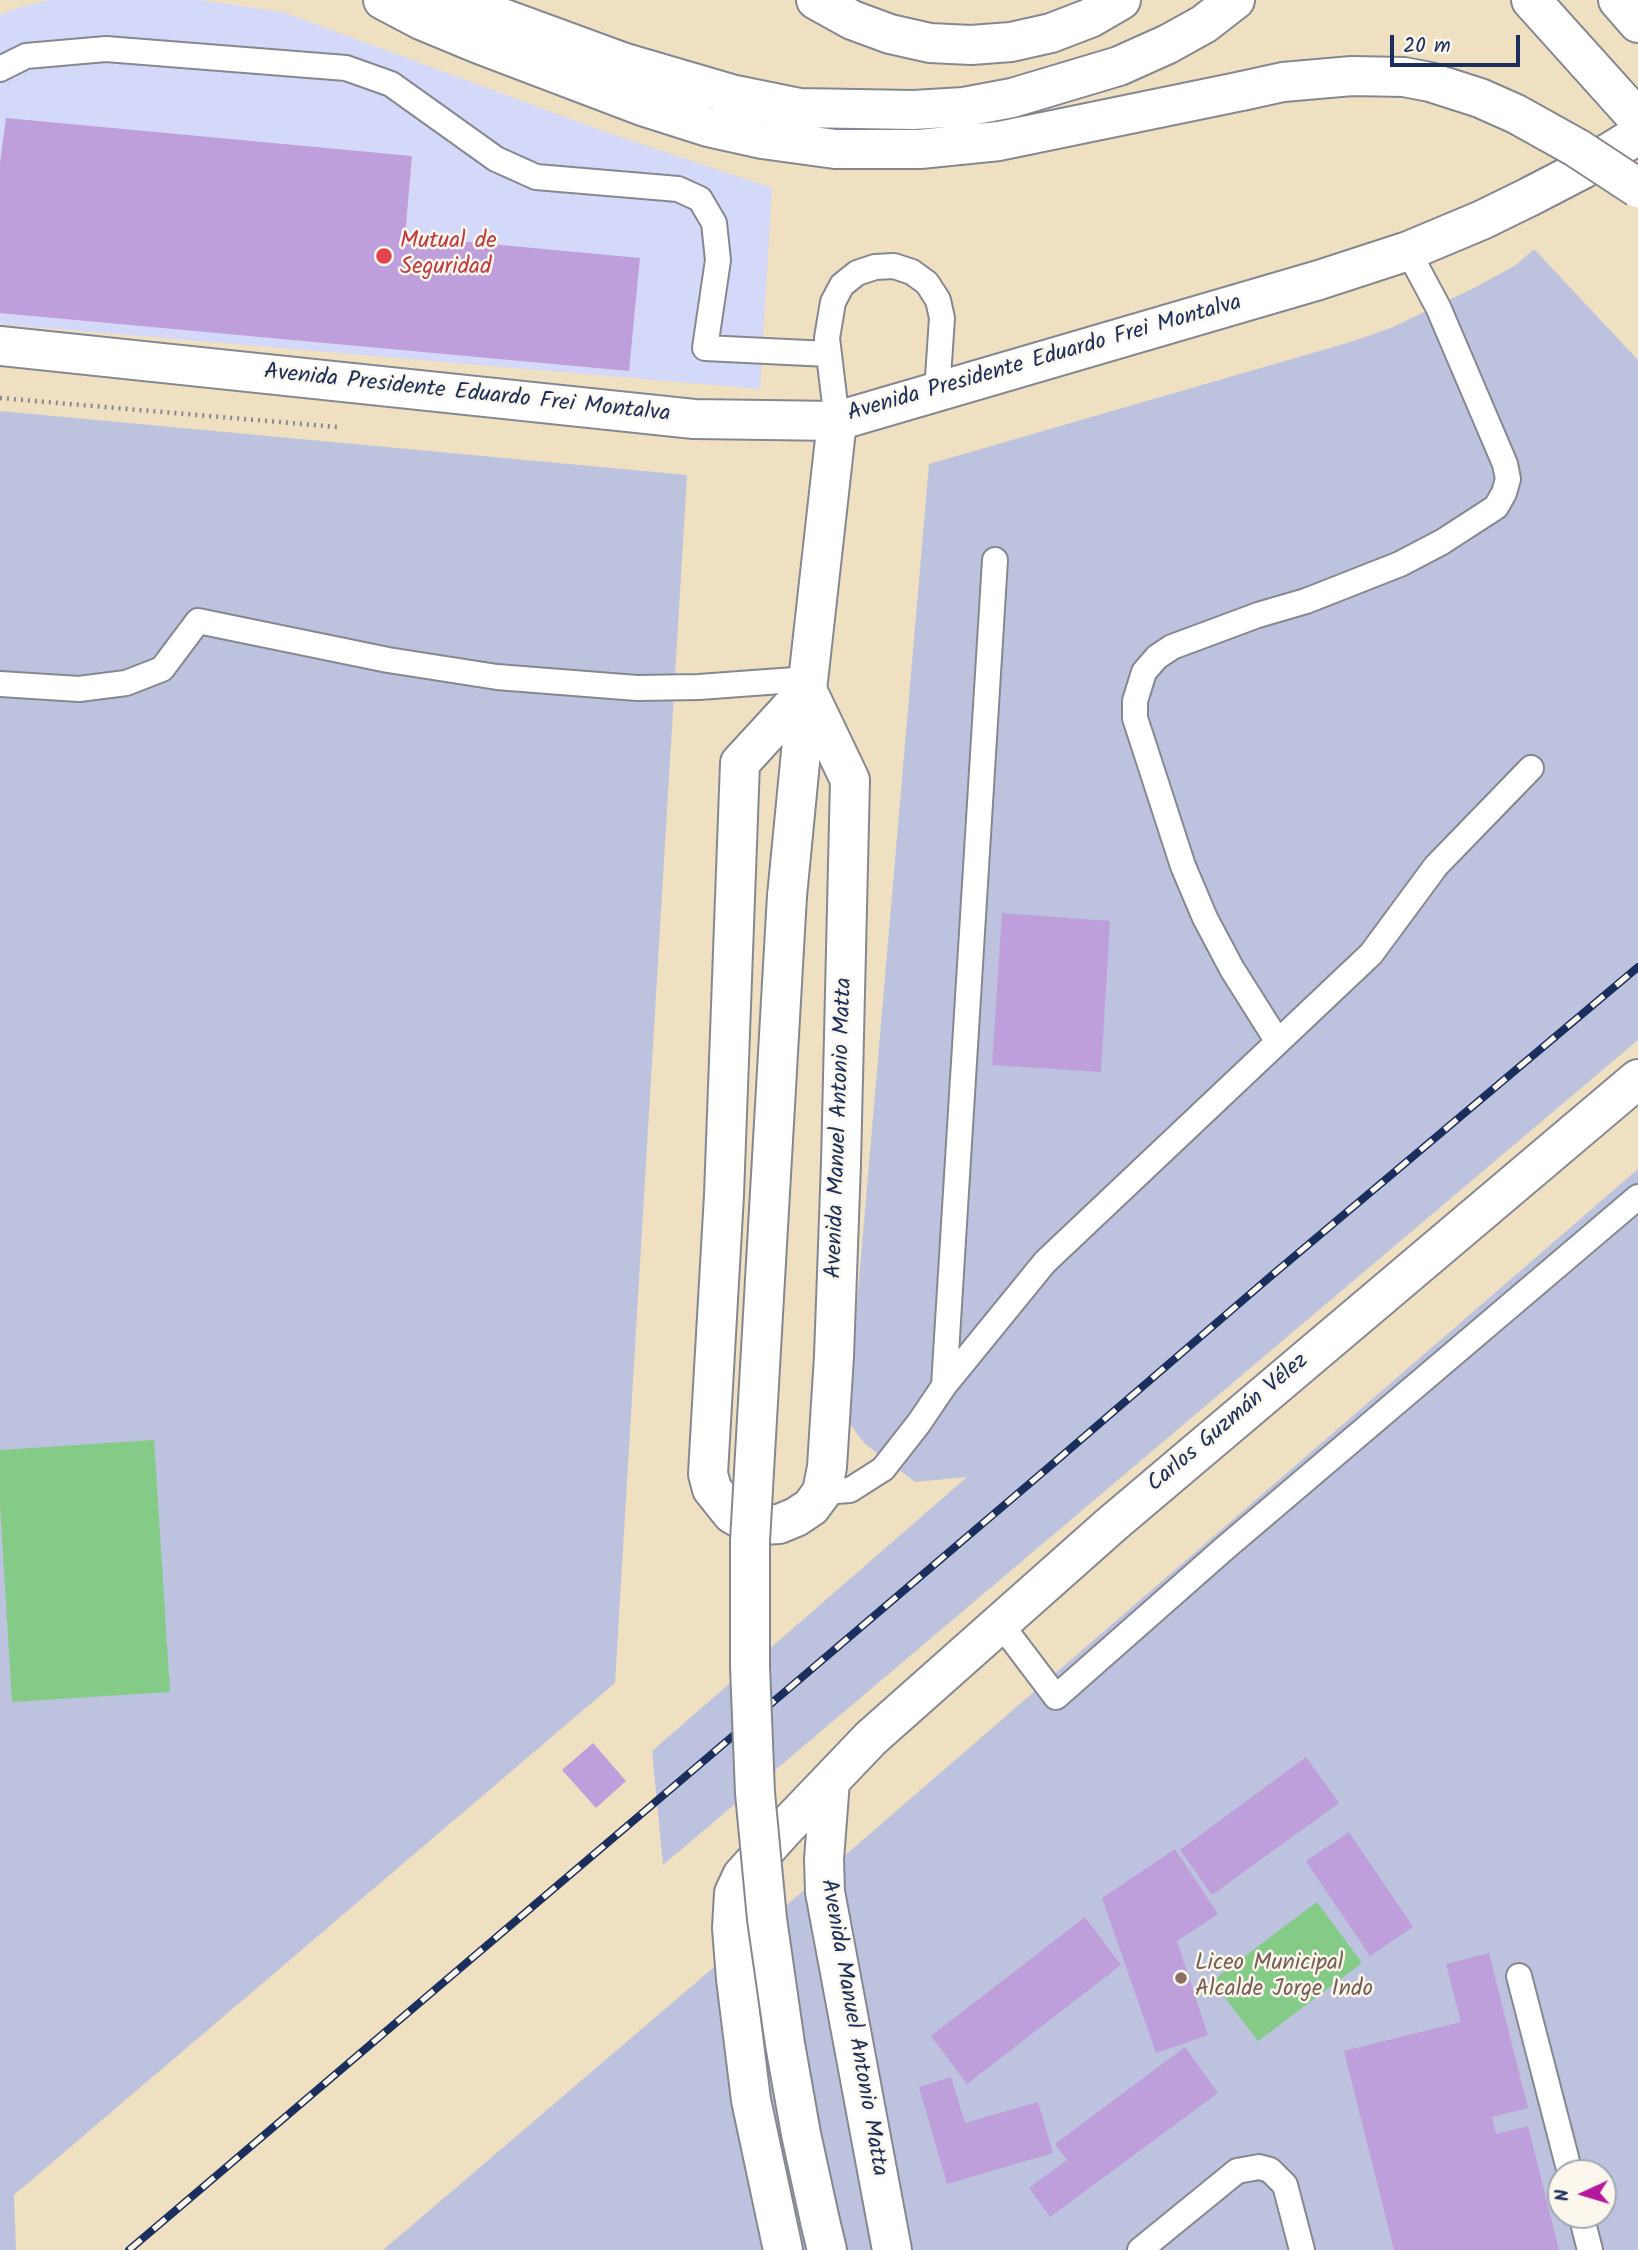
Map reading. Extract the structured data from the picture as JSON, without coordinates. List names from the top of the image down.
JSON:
{
  "streets": {
    "main road": ["Avenida Presidente Eduardo Frei Montalva", "Avenida Manuel Antonio Matta", "Carlos Guzmán Vélez"]
  },
  "crossings": [
    ["Avenida Manuel Antonio Matta", "Carlos Guzmán Vélez"]
  ],
  "places": ["Mutual de Seguridad", "Liceo Municipal Alcalde Jorge Indo"],
  "scale_bar": "20 m",
  "north": "left"
}
